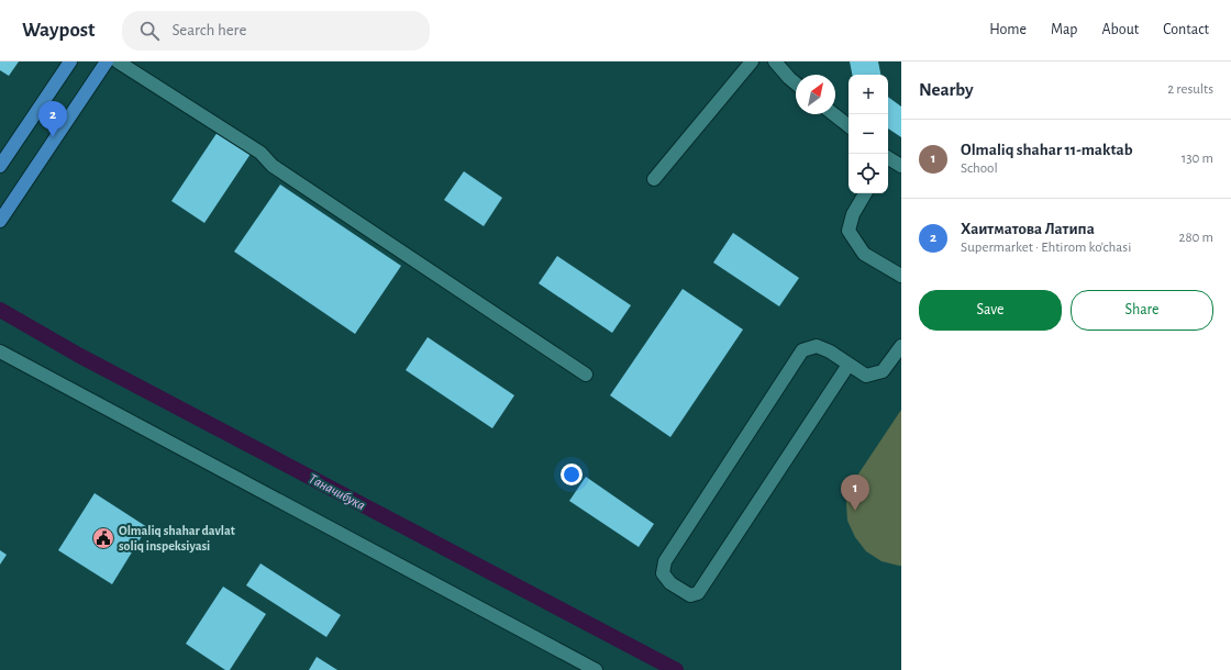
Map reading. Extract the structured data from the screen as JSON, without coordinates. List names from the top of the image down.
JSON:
{
  "water": ["Таначибука"],
  "places": {
    "public building": ["Olmaliq shahar davlat soliq inspeksiyasi"]
  },
  "north": "top right",
  "page": {
    "header": "Waypost",
    "search": "Search here",
    "nav": [
      "Home",
      "Map",
      "About",
      "Contact"
    ],
    "heading": ["Nearby", "2 results"],
    "map_buttons": ["+", "−"],
    "pins": ["2", "1"],
    "list": [
      {
        "mark": "1",
        "name": "Olmaliq shahar 11-maktab",
        "note": "School",
        "value": "130 m"
      },
      {
        "mark": "2",
        "name": "Хаитматова Латипа",
        "note": "Supermarket · Ehtirom ko'chasi",
        "value": "280 m"
      }
    ],
    "buttons": ["Save", "Share"]
  }
}
